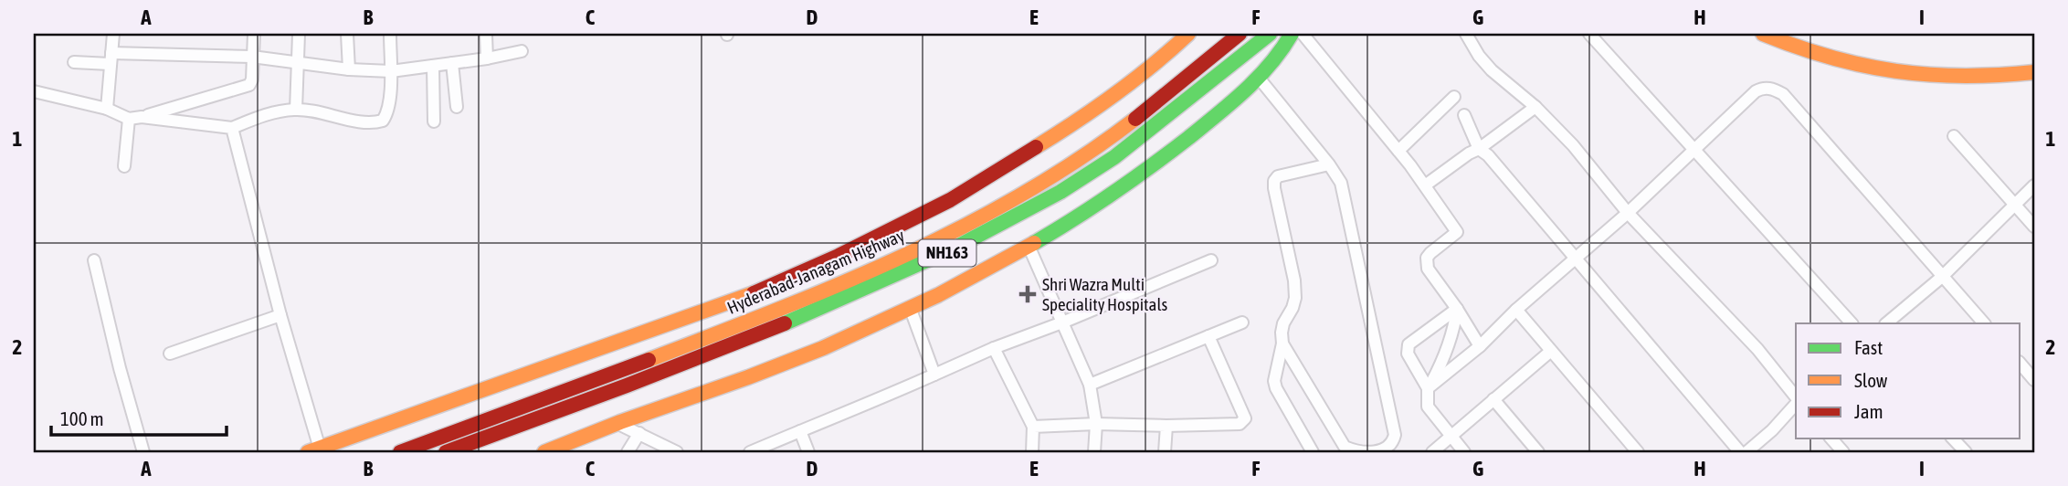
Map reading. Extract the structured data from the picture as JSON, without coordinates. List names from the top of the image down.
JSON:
{
  "streets": {
    "main road": ["NH163", "Hyderabad-Janagam Highway"]
  },
  "places": {
    "health": ["Shri Wazra Multi Speciality Hospitals"]
  },
  "legend": ["Fast", "Slow", "Jam"],
  "scale_bar": "100 m",
  "grid": {
    "columns": [
      "A",
      "B",
      "C",
      "D",
      "E",
      "F",
      "G",
      "H",
      "I"
    ],
    "rows": ["1", "2"]
  }
}
